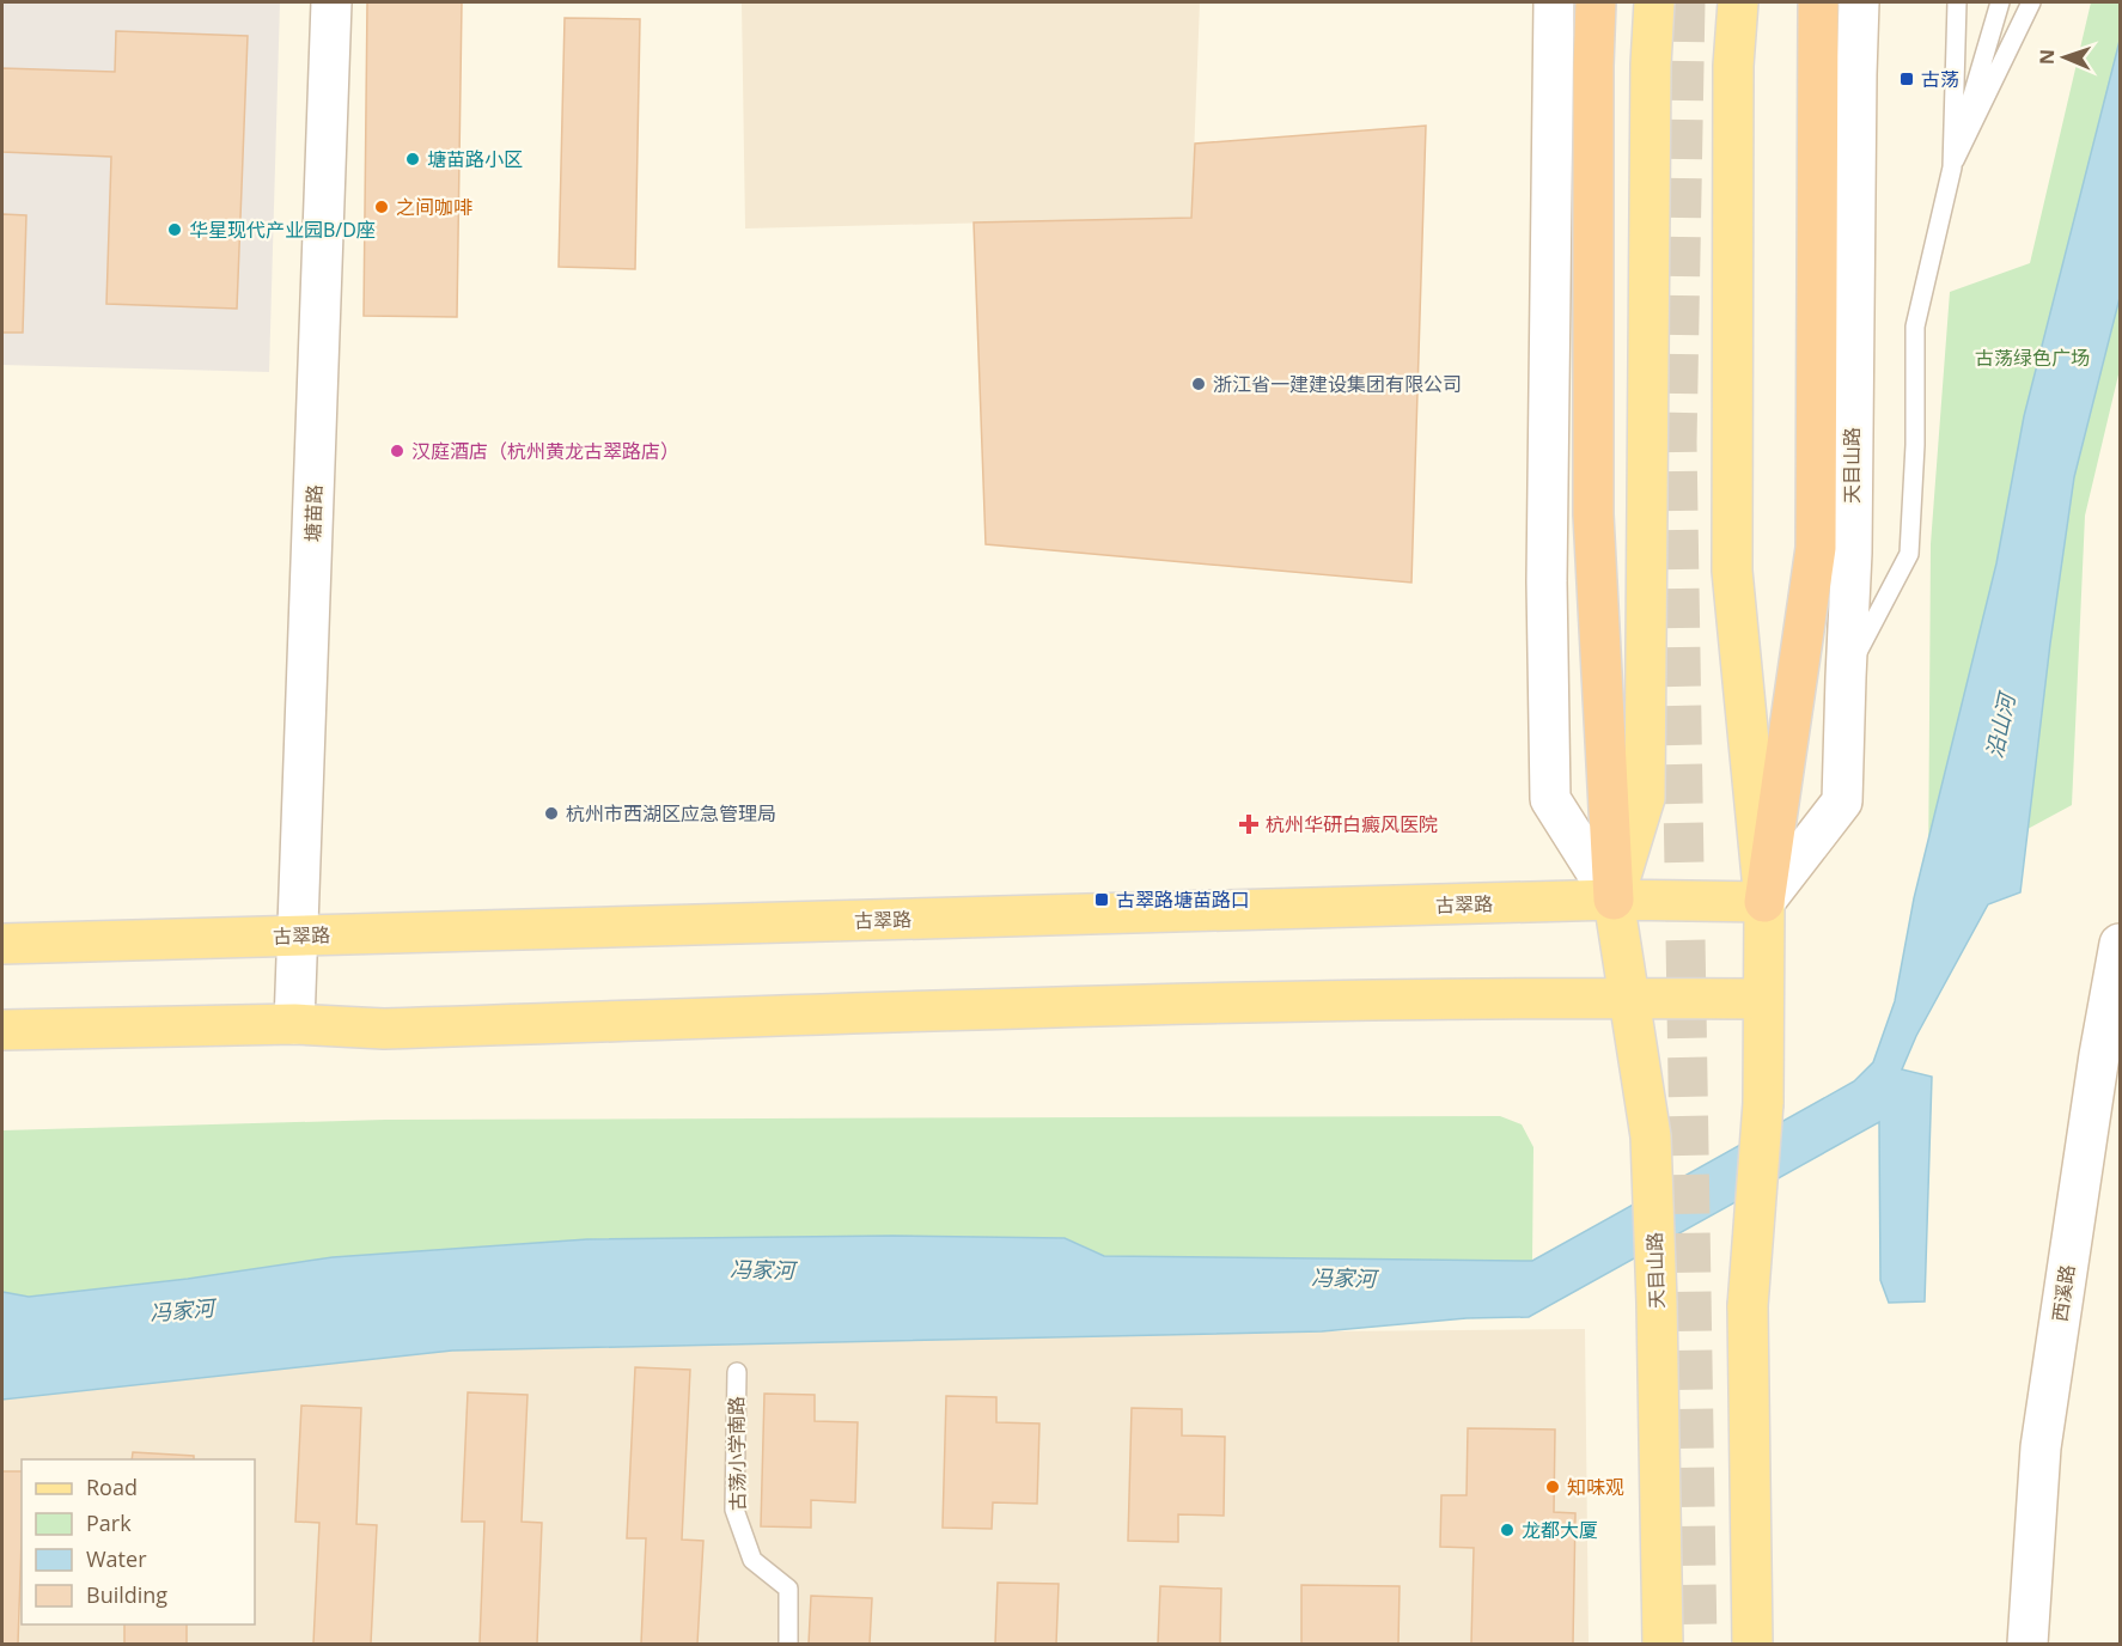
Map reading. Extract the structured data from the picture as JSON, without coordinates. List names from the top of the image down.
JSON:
{
  "streets": {
    "main road": [
      "天目山路",
      "塘苗路",
      "古翠路",
      "西溪路"
    ],
    "lane": ["古荡小学南路"]
  },
  "crossings": [
    ["天目山路", "古翠路"],
    ["塘苗路", "古翠路"]
  ],
  "water": ["沿山河", "冯家河"],
  "parks": ["古荡绿色广场"],
  "places": {
    "transit": ["古荡", "古翠路塘苗路口"],
    "other": [
      "塘苗路小区",
      "之间咖啡",
      "华星现代产业园B/D座",
      "浙江省一建建设集团有限公司",
      "汉庭酒店（杭州黄龙古翠路店）",
      "杭州市西湖区应急管理局",
      "知味观",
      "龙都大厦"
    ],
    "health": ["杭州华研白癜风医院"]
  },
  "legend": [
    "Road",
    "Park",
    "Water",
    "Building"
  ],
  "north": "left"
}
